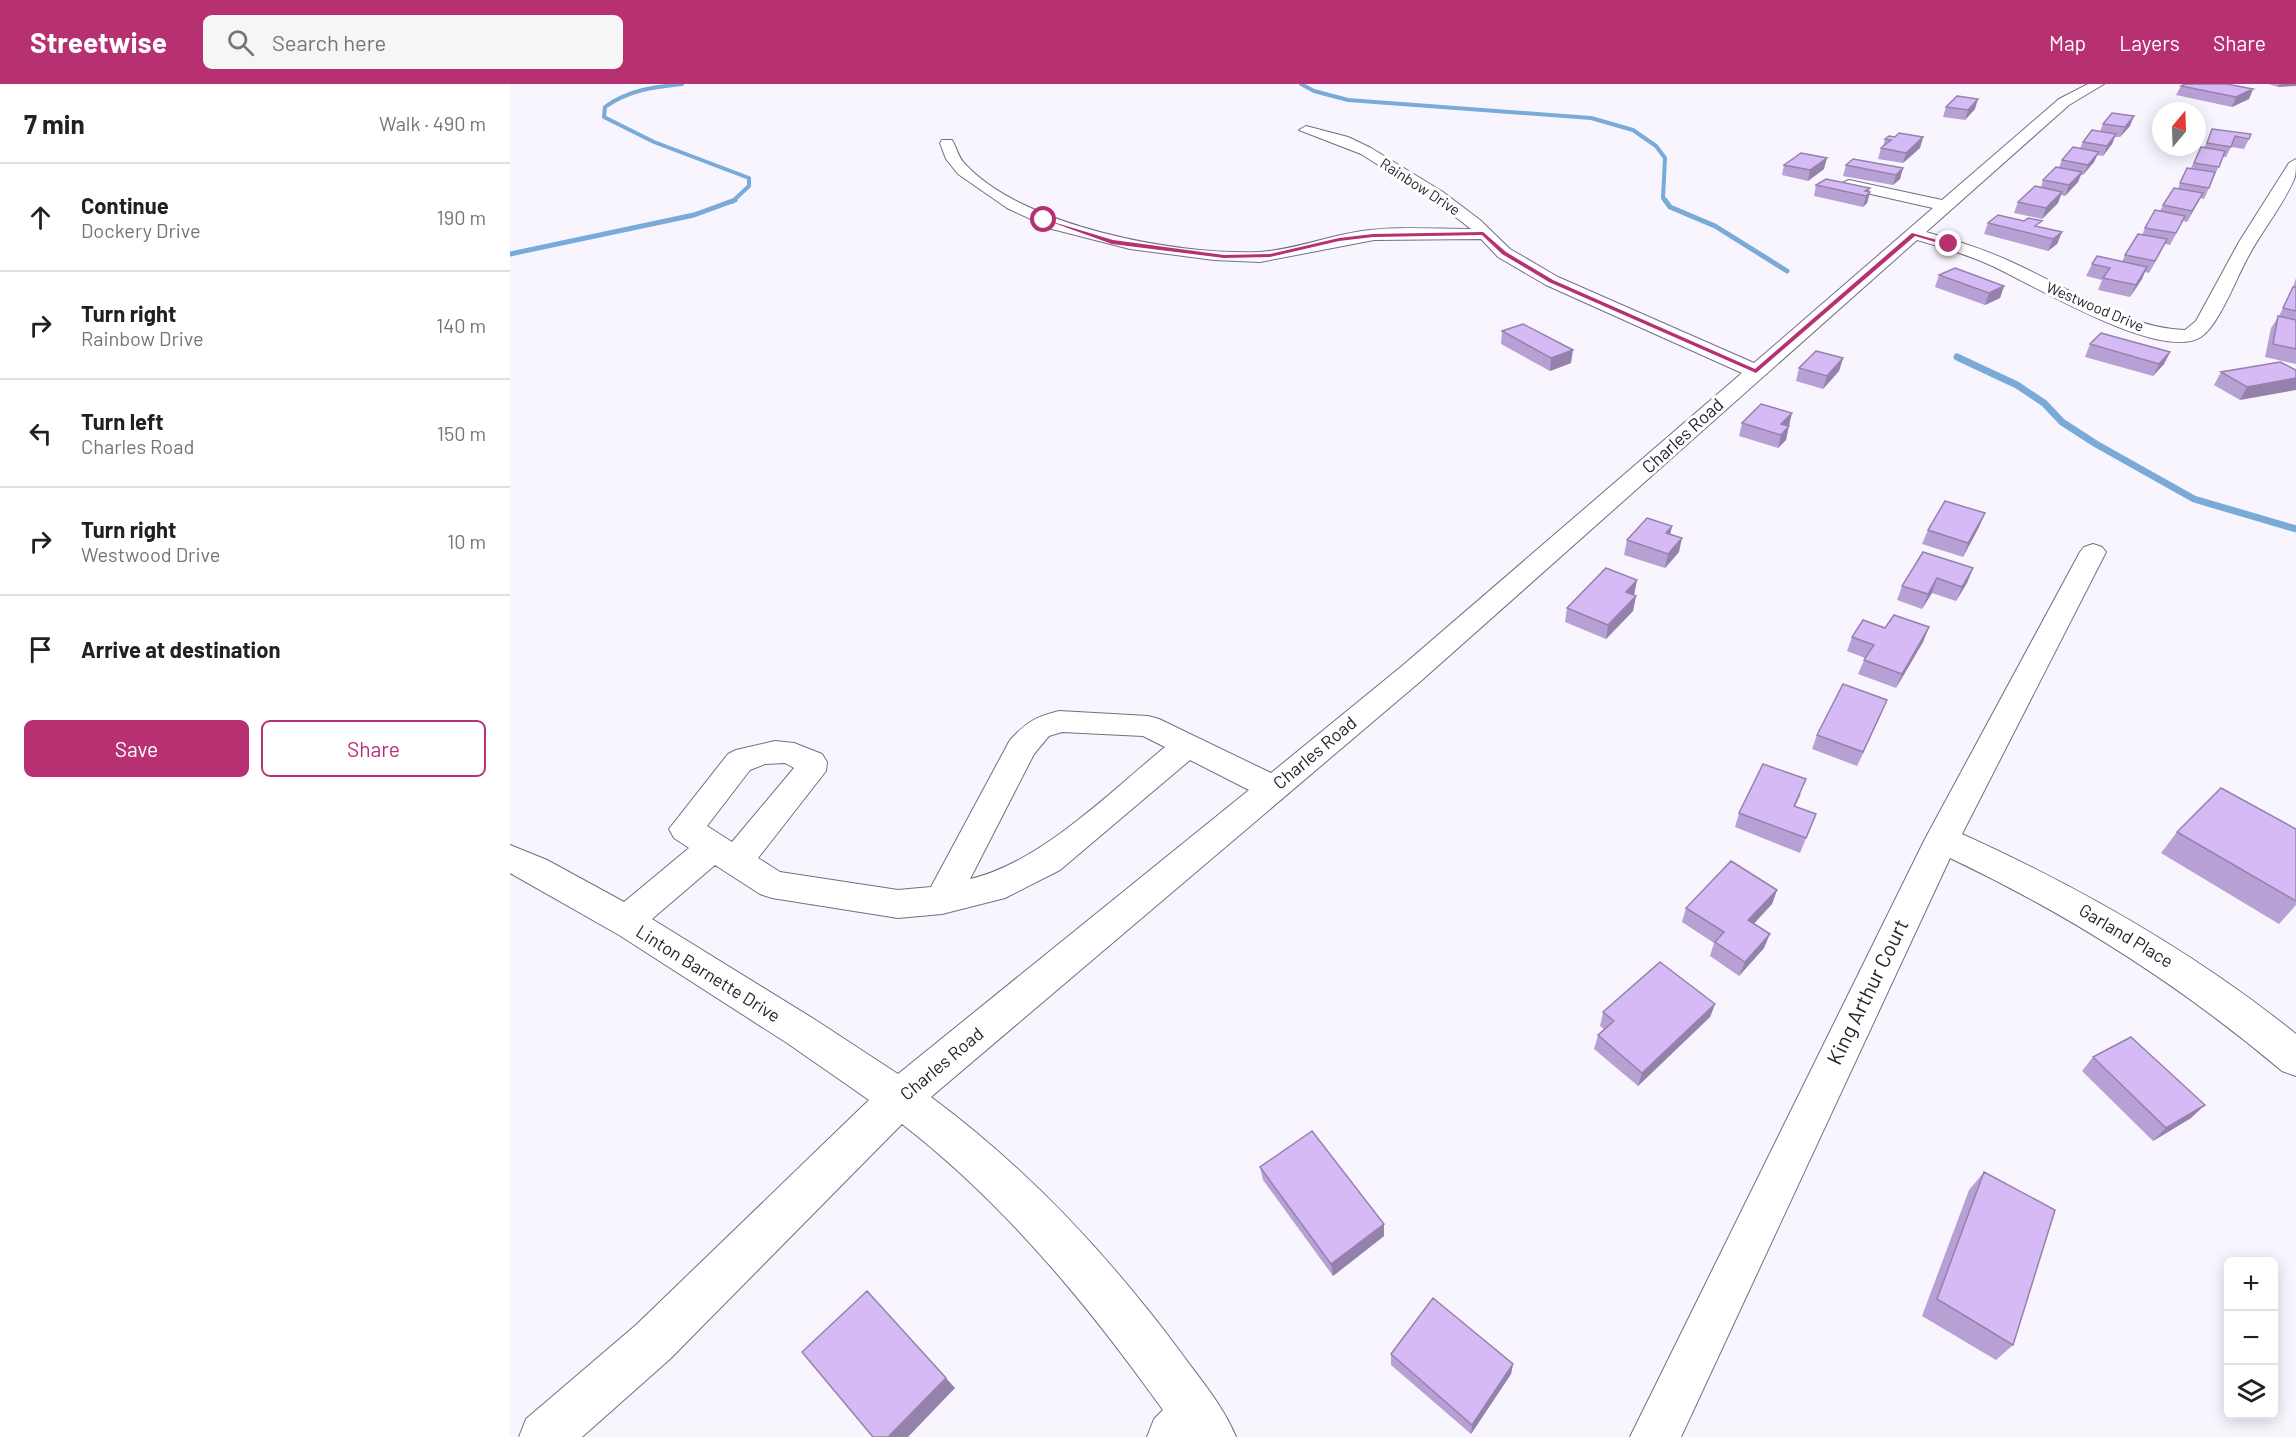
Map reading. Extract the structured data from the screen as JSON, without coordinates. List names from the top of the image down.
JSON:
{
  "streets": {
    "street": [
      "Rainbow Drive",
      "Westwood Drive",
      "Charles Road",
      "Garland Place",
      "Linton Barnette Drive",
      "King Arthur Court"
    ]
  },
  "crossings": [
    ["Rainbow Drive", "Charles Road"],
    ["Westwood Drive", "Charles Road"],
    ["Charles Road", "Linton Barnette Drive"],
    ["Garland Place", "King Arthur Court"]
  ],
  "north": "top",
  "page": {
    "header": "Streetwise",
    "search": "Search here",
    "nav": ["Map", "Layers", "Share"],
    "heading": ["7 min", "Walk · 490 m"],
    "list": [
      ["Continue", "Dockery Drive", "190 m"],
      ["Turn right", "Rainbow Drive", "140 m"],
      ["Turn left", "Charles Road", "150 m"],
      ["Turn right", "Westwood Drive", "10 m"],
      "Arrive at destination"
    ],
    "buttons": ["Save", "Share"],
    "map_buttons": ["+", "−"]
  }
}
